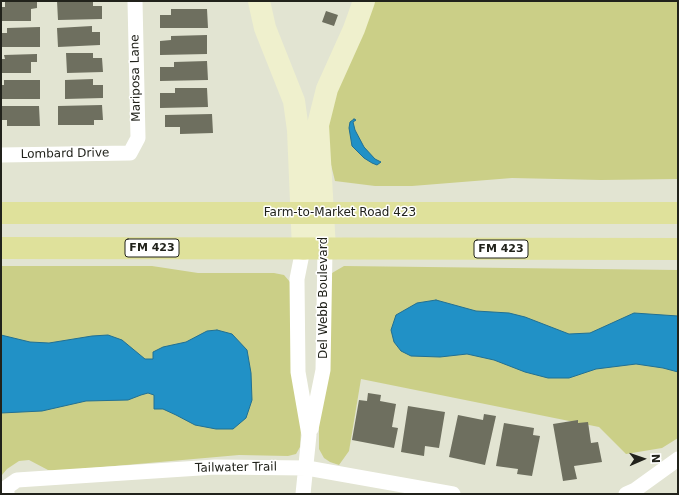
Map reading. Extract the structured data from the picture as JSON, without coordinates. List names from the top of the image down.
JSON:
{
  "streets": {
    "main road": ["Farm-to-Market Road 423", "FM 423"],
    "street": [
      "Mariposa Lane",
      "Lombard Drive",
      "Del Webb Boulevard",
      "Tailwater Trail"
    ]
  },
  "crossings": [
    ["Mariposa Lane", "Lombard Drive"],
    ["Farm-to-Market Road 423", "Del Webb Boulevard"],
    ["FM 423", "Del Webb Boulevard"],
    ["Del Webb Boulevard", "Tailwater Trail"]
  ],
  "north": "right"
}
